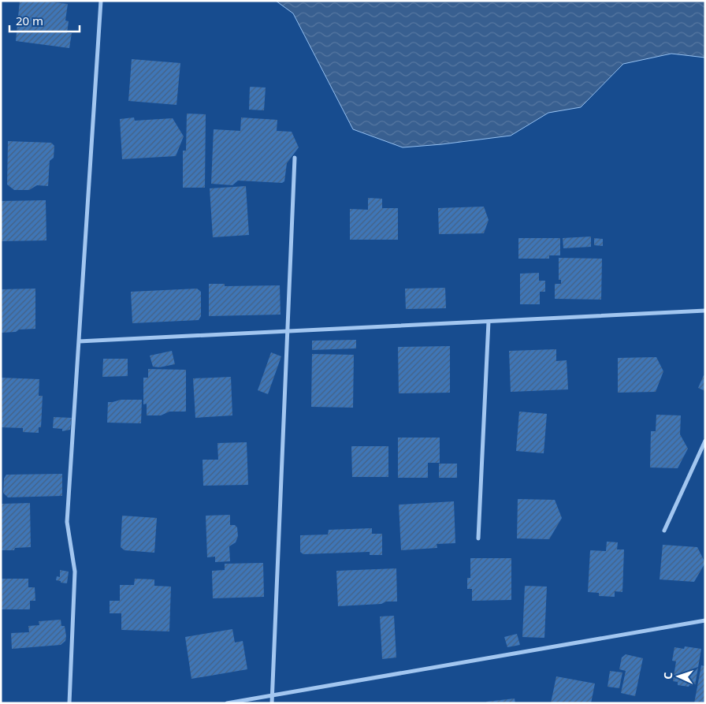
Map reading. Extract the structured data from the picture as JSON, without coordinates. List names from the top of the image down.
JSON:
{
  "scale_bar": "20 m",
  "north": "left"
}
